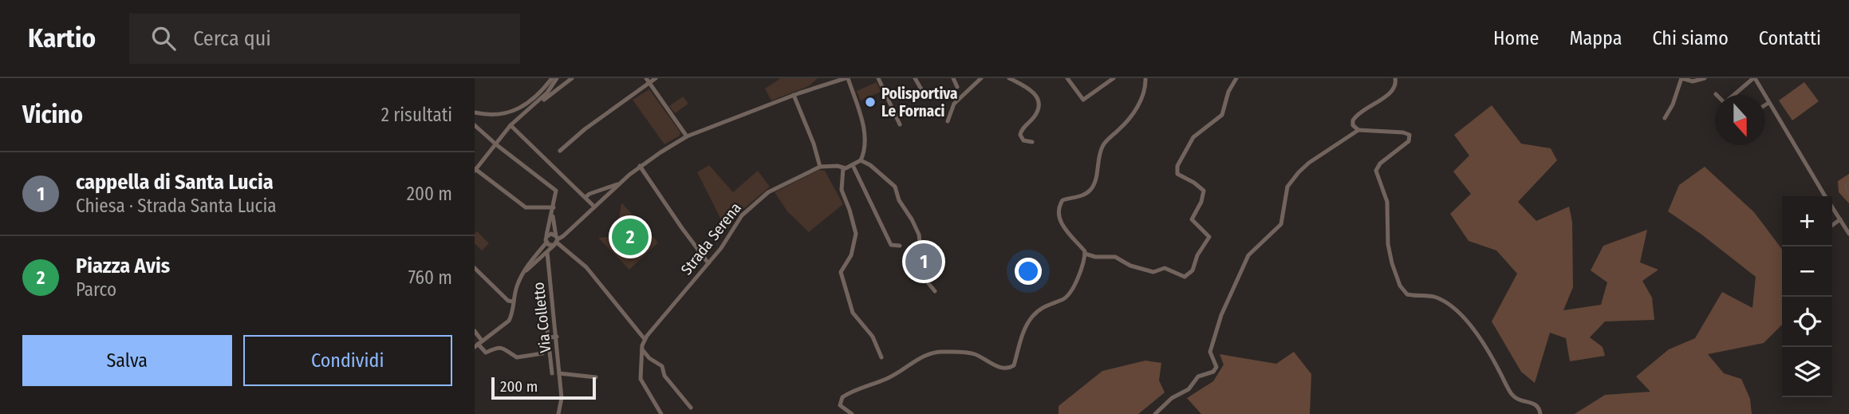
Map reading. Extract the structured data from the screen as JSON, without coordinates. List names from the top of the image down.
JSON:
{
  "streets": {
    "street": ["Strada Serena", "Via Colletto"]
  },
  "places": ["Polisportiva Le Fornaci"],
  "scale_bar": "200 m",
  "north": "bottom",
  "page": {
    "header": "Kartio",
    "search": "Cerca qui",
    "nav": [
      "Home",
      "Mappa",
      "Chi siamo",
      "Contatti"
    ],
    "heading": ["Vicino", "2 risultati"],
    "list": [
      {
        "mark": "1",
        "name": "cappella di Santa Lucia",
        "note": "Chiesa · Strada Santa Lucia",
        "value": "200 m"
      },
      {
        "mark": "2",
        "name": "Piazza Avis",
        "note": "Parco",
        "value": "760 m"
      }
    ],
    "map_buttons": ["+", "−"],
    "pins": ["2", "1"],
    "buttons": ["Salva", "Condividi"],
    "scale": "200 m"
  }
}
